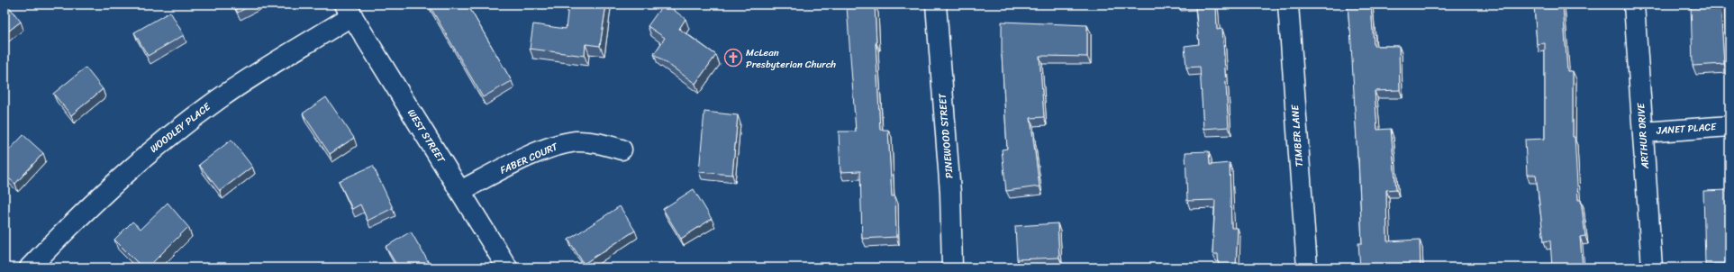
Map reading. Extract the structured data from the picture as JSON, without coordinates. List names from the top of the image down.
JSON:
{
  "streets": {
    "street": [
      "WOODLEY PLACE",
      "JANET PLACE",
      "WEST STREET",
      "PINEWOOD STREET",
      "TIMBER LANE",
      "ARTHUR DRIVE",
      "FABER COURT"
    ]
  },
  "crossings": [
    ["WOODLEY PLACE", "WEST STREET"],
    ["JANET PLACE", "ARTHUR DRIVE"],
    ["WEST STREET", "FABER COURT"]
  ],
  "places": {
    "church": ["McLean Presbyterian Church"]
  }
}
